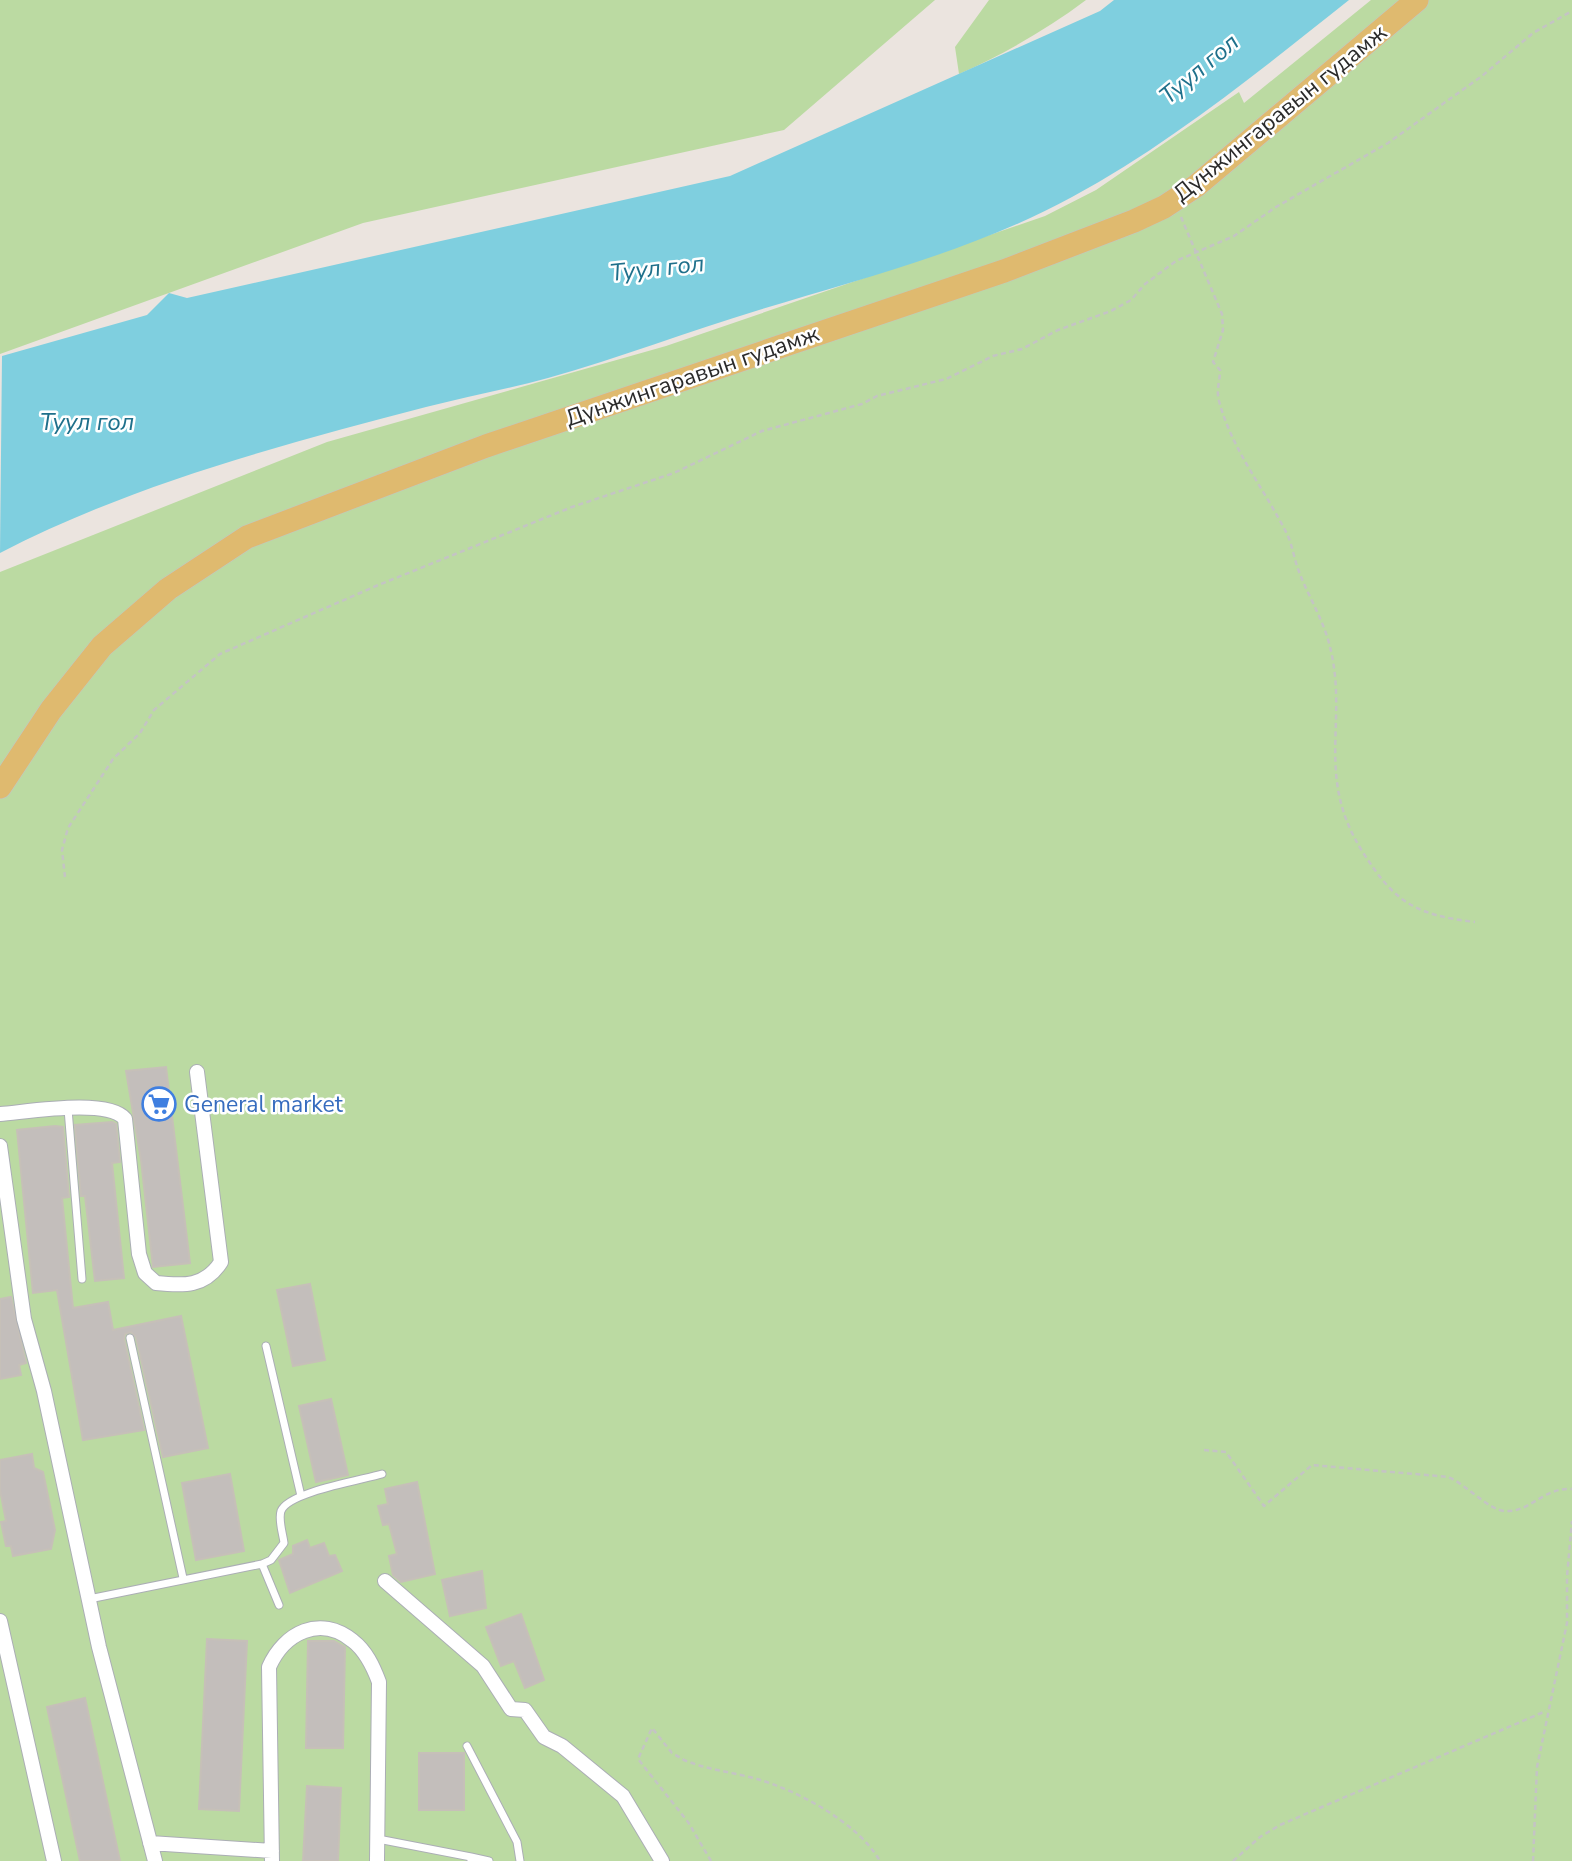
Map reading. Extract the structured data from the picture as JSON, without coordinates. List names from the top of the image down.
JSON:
{
  "streets": {
    "main road": ["Дүнжингаравын гудамж"]
  },
  "water": ["Туул гол"],
  "places": {
    "supermarket": ["General market"]
  }
}
